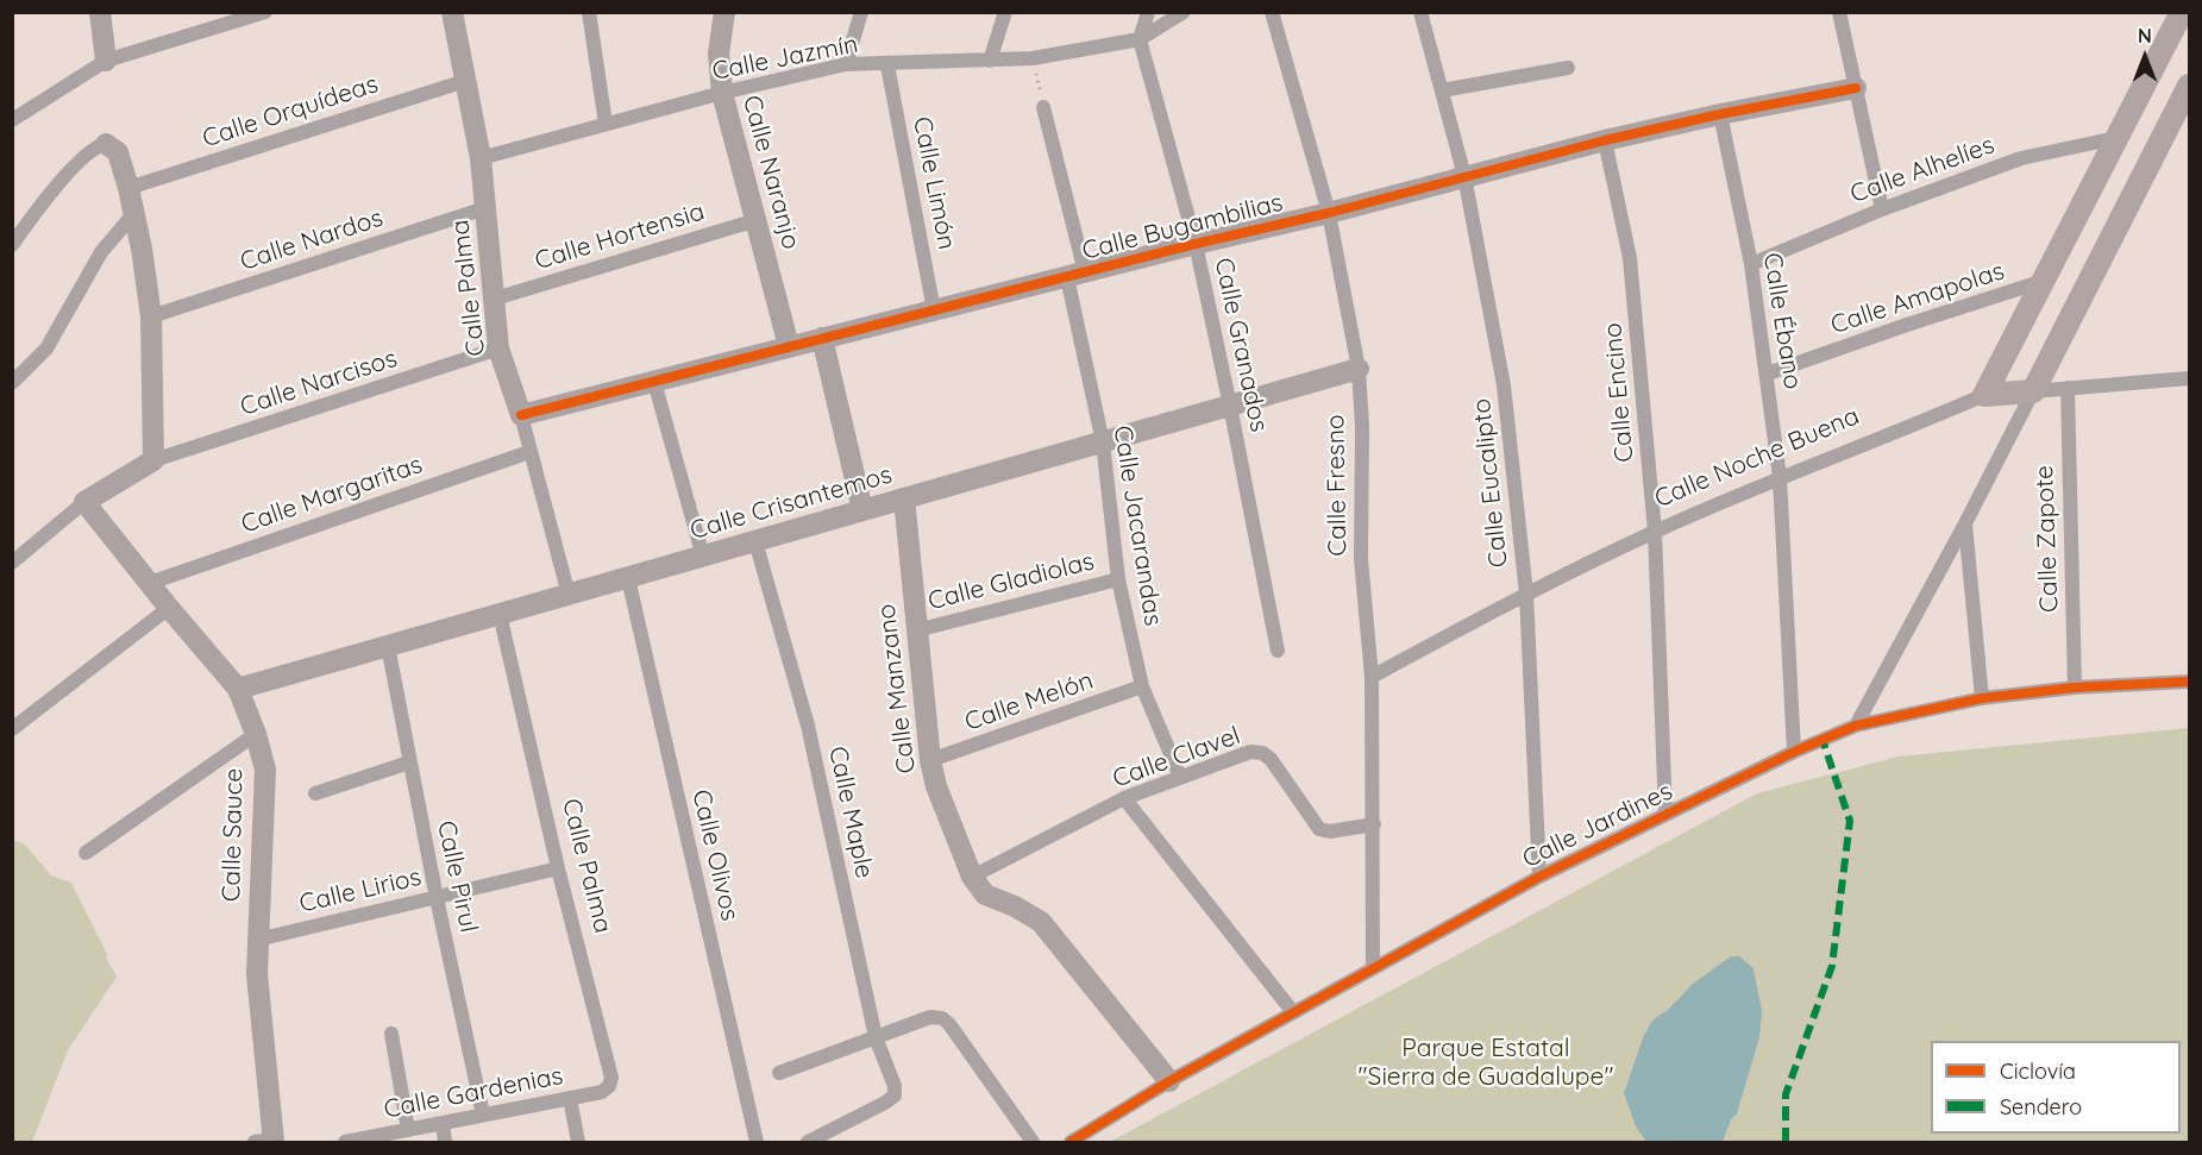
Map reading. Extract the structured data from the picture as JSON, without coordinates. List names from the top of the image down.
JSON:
{
  "streets": {
    "main road": ["Calle Noche Buena"],
    "street": [
      "Calle Jazmín",
      "Calle Orquídeas",
      "Calle Alhelíes",
      "Calle Naranjo",
      "Calle Limón",
      "Calle Bugambilias",
      "Calle Hortensia",
      "Calle Nardos",
      "Calle Palma",
      "Calle Amapolas",
      "Calle Ébano",
      "Calle Granados",
      "Calle Narcisos",
      "Calle Encino",
      "Calle Eucalipto",
      "Calle Fresno",
      "Calle Margaritas",
      "Calle Crisantemos",
      "Calle Jacarandas",
      "Calle Zapote",
      "Calle Gladiolas",
      "Calle Manzano",
      "Calle Melón",
      "Calle Clavel",
      "Calle Maple",
      "Calle Jardines",
      "Calle Sauce",
      "Calle Olivos",
      "Calle Pirul",
      "Calle Lirios",
      "Calle Gardenias"
    ]
  },
  "crossings": [
    ["Calle Jazmín", "Calle Naranjo"],
    ["Calle Jazmín", "Calle Limón"],
    ["Calle Jazmín", "Calle Palma"],
    ["Calle Jazmín", "Calle Granados"],
    ["Calle Orquídeas", "Calle Palma"],
    ["Calle Alhelíes", "Calle Ébano"],
    ["Calle Naranjo", "Calle Bugambilias"],
    ["Calle Naranjo", "Calle Hortensia"],
    ["Calle Limón", "Calle Bugambilias"],
    ["Calle Bugambilias", "Calle Palma"],
    ["Calle Bugambilias", "Calle Ébano"],
    ["Calle Bugambilias", "Calle Granados"],
    ["Calle Bugambilias", "Calle Encino"],
    ["Calle Bugambilias", "Calle Eucalipto"],
    ["Calle Bugambilias", "Calle Fresno"],
    ["Calle Bugambilias", "Calle Jacarandas"],
    ["Calle Hortensia", "Calle Palma"],
    ["Calle Nardos", "Calle Palma"],
    ["Calle Palma", "Calle Narcisos"],
    ["Calle Palma", "Calle Margaritas"],
    ["Calle Palma", "Calle Crisantemos"],
    ["Calle Palma", "Calle Lirios"],
    ["Calle Palma", "Calle Gardenias"],
    ["Calle Amapolas", "Calle Ébano"],
    ["Calle Ébano", "Calle Noche Buena"],
    ["Calle Ébano", "Calle Jardines"],
    ["Calle Granados", "Calle Crisantemos"],
    ["Calle Encino", "Calle Noche Buena"],
    ["Calle Encino", "Calle Jardines"],
    ["Calle Noche Buena", "Calle Eucalipto"],
    ["Calle Noche Buena", "Calle Fresno"],
    ["Calle Noche Buena", "Calle Zapote"],
    ["Calle Eucalipto", "Calle Jardines"],
    ["Calle Fresno", "Calle Crisantemos"],
    ["Calle Fresno", "Calle Clavel"],
    ["Calle Fresno", "Calle Jardines"],
    ["Calle Margaritas", "Calle Sauce"],
    ["Calle Crisantemos", "Calle Jacarandas"],
    ["Calle Crisantemos", "Calle Manzano"],
    ["Calle Crisantemos", "Calle Maple"],
    ["Calle Crisantemos", "Calle Sauce"],
    ["Calle Crisantemos", "Calle Olivos"],
    ["Calle Crisantemos", "Calle Pirul"],
    ["Calle Jacarandas", "Calle Gladiolas"],
    ["Calle Jacarandas", "Calle Melón"],
    ["Calle Jacarandas", "Calle Clavel"],
    ["Calle Zapote", "Calle Jardines"],
    ["Calle Gladiolas", "Calle Manzano"],
    ["Calle Manzano", "Calle Melón"],
    ["Calle Manzano", "Calle Clavel"],
    ["Calle Manzano", "Calle Jardines"],
    ["Calle Sauce", "Calle Lirios"],
    ["Calle Pirul", "Calle Lirios"],
    ["Calle Pirul", "Calle Gardenias"]
  ],
  "parks": ["Parque Estatal \"Sierra de Guadalupe\""],
  "legend": ["Ciclovía", "Sendero"],
  "north": "top"
}
